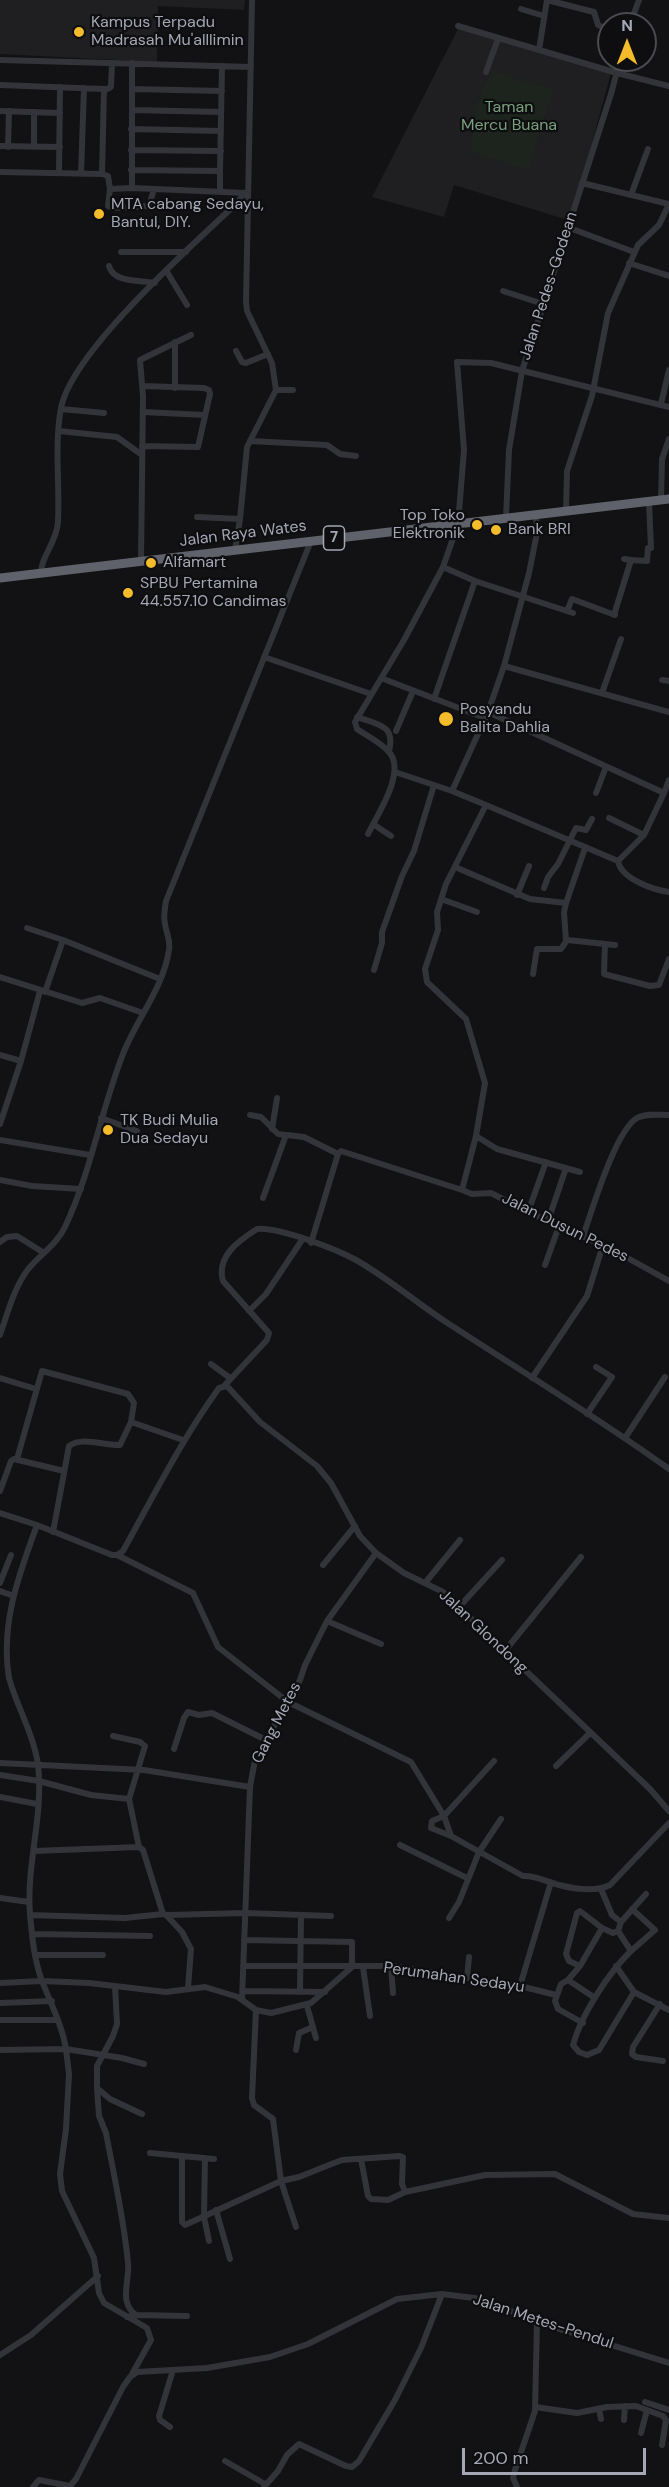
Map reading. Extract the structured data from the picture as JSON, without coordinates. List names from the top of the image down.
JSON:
{
  "streets": {
    "highway": ["Jalan Raya Wates", "7"],
    "street": [
      "Jalan Pedes-Godean",
      "Jalan Dusun Pedes",
      "Jalan Glondong",
      "Gang Metes",
      "Perumahan Sedayu",
      "Jalan Metes-Pendul"
    ]
  },
  "crossings": [
    ["Jalan Pedes-Godean", "Jalan Raya Wates"],
    ["Jalan Glondong", "Gang Metes"],
    ["Gang Metes", "Perumahan Sedayu"]
  ],
  "parks": ["Taman Mercu Buana"],
  "places": [
    "Kampus Terpadu Madrasah Mu'alllimin",
    "MTA cabang Sedayu, Bantul, DIY.",
    "Top Toko Elektronik",
    "Bank BRI",
    "Alfamart",
    "SPBU Pertamina 44.557.10 Candimas",
    "Posyandu Balita Dahlia",
    "TK Budi Mulia Dua Sedayu"
  ],
  "scale_bar": "200 m",
  "north": "top"
}
